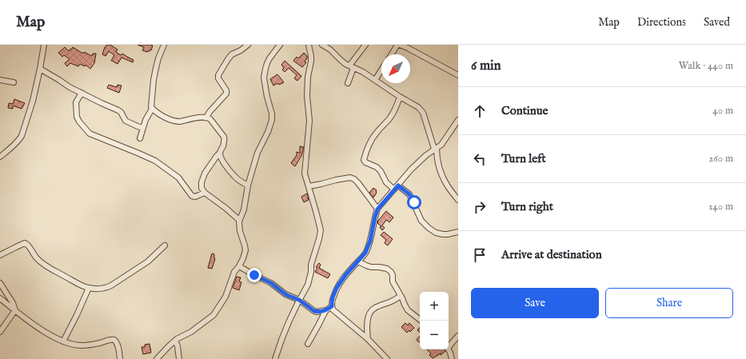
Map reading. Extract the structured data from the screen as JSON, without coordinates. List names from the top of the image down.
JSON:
{
  "north": "bottom left",
  "page": {
    "header": "Map",
    "nav": ["Map", "Directions", "Saved"],
    "heading": ["6 min", "Walk · 440 m"],
    "list": [
      ["Continue", "40 m"],
      ["Turn left", "260 m"],
      ["Turn right", "140 m"],
      "Arrive at destination"
    ],
    "buttons": ["Save", "Share"],
    "map_buttons": ["+", "−"]
  }
}
